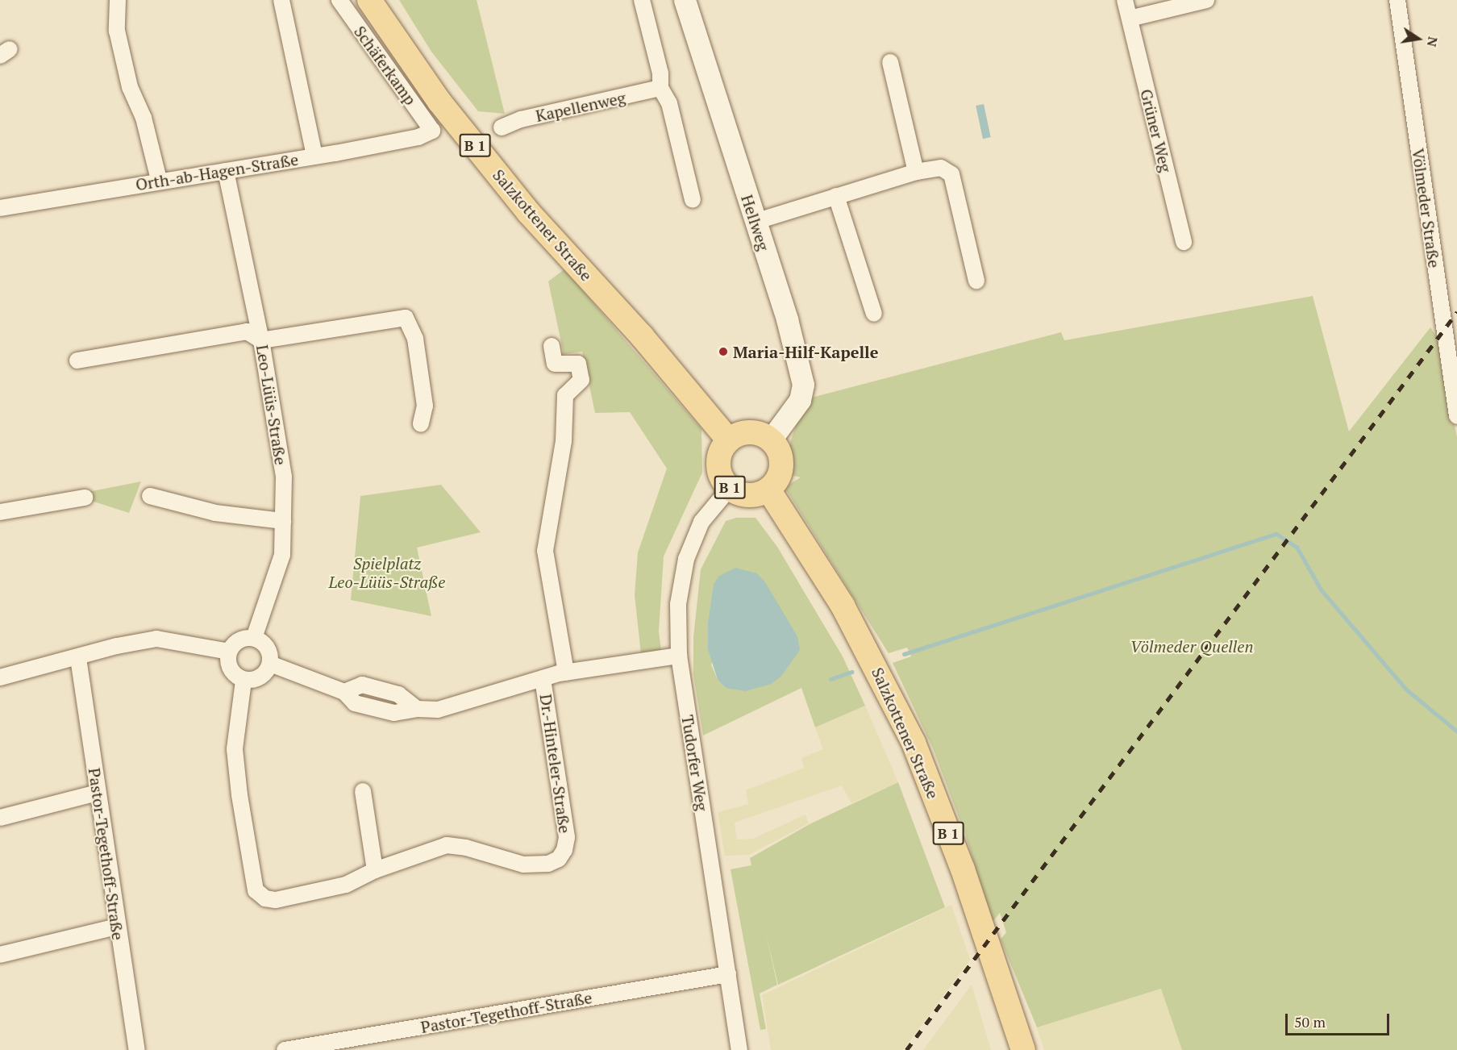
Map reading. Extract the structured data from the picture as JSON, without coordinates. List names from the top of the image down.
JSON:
{
  "streets": {
    "main road": ["B 1", "Hellweg", "Salzkottener Straße"],
    "street": [
      "Schäferkamp",
      "Kapellenweg",
      "Grüner Weg",
      "Orth-ab-Hagen-Straße",
      "Völmeder Straße",
      "Leo-Lüüs-Straße",
      "Tudorfer Weg",
      "Dr.-Hinteler-Straße",
      "Pastor-Tegethoff-Straße"
    ]
  },
  "crossings": [
    ["Schäferkamp", "Orth-ab-Hagen-Straße"],
    ["B 1", "Hellweg"],
    ["B 1", "Salzkottener Straße"],
    ["B 1", "Tudorfer Weg"],
    ["Orth-ab-Hagen-Straße", "Leo-Lüüs-Straße"],
    ["Hellweg", "Salzkottener Straße"],
    ["Hellweg", "Tudorfer Weg"],
    ["Salzkottener Straße", "Tudorfer Weg"],
    ["Leo-Lüüs-Straße", "Dr.-Hinteler-Straße"],
    ["Tudorfer Weg", "Pastor-Tegethoff-Straße"]
  ],
  "parks": ["Spielplatz Leo-Lüüs-Straße", "Völmeder Quellen"],
  "places": ["Maria-Hilf-Kapelle"],
  "scale_bar": "50 m",
  "north": "right"
}
